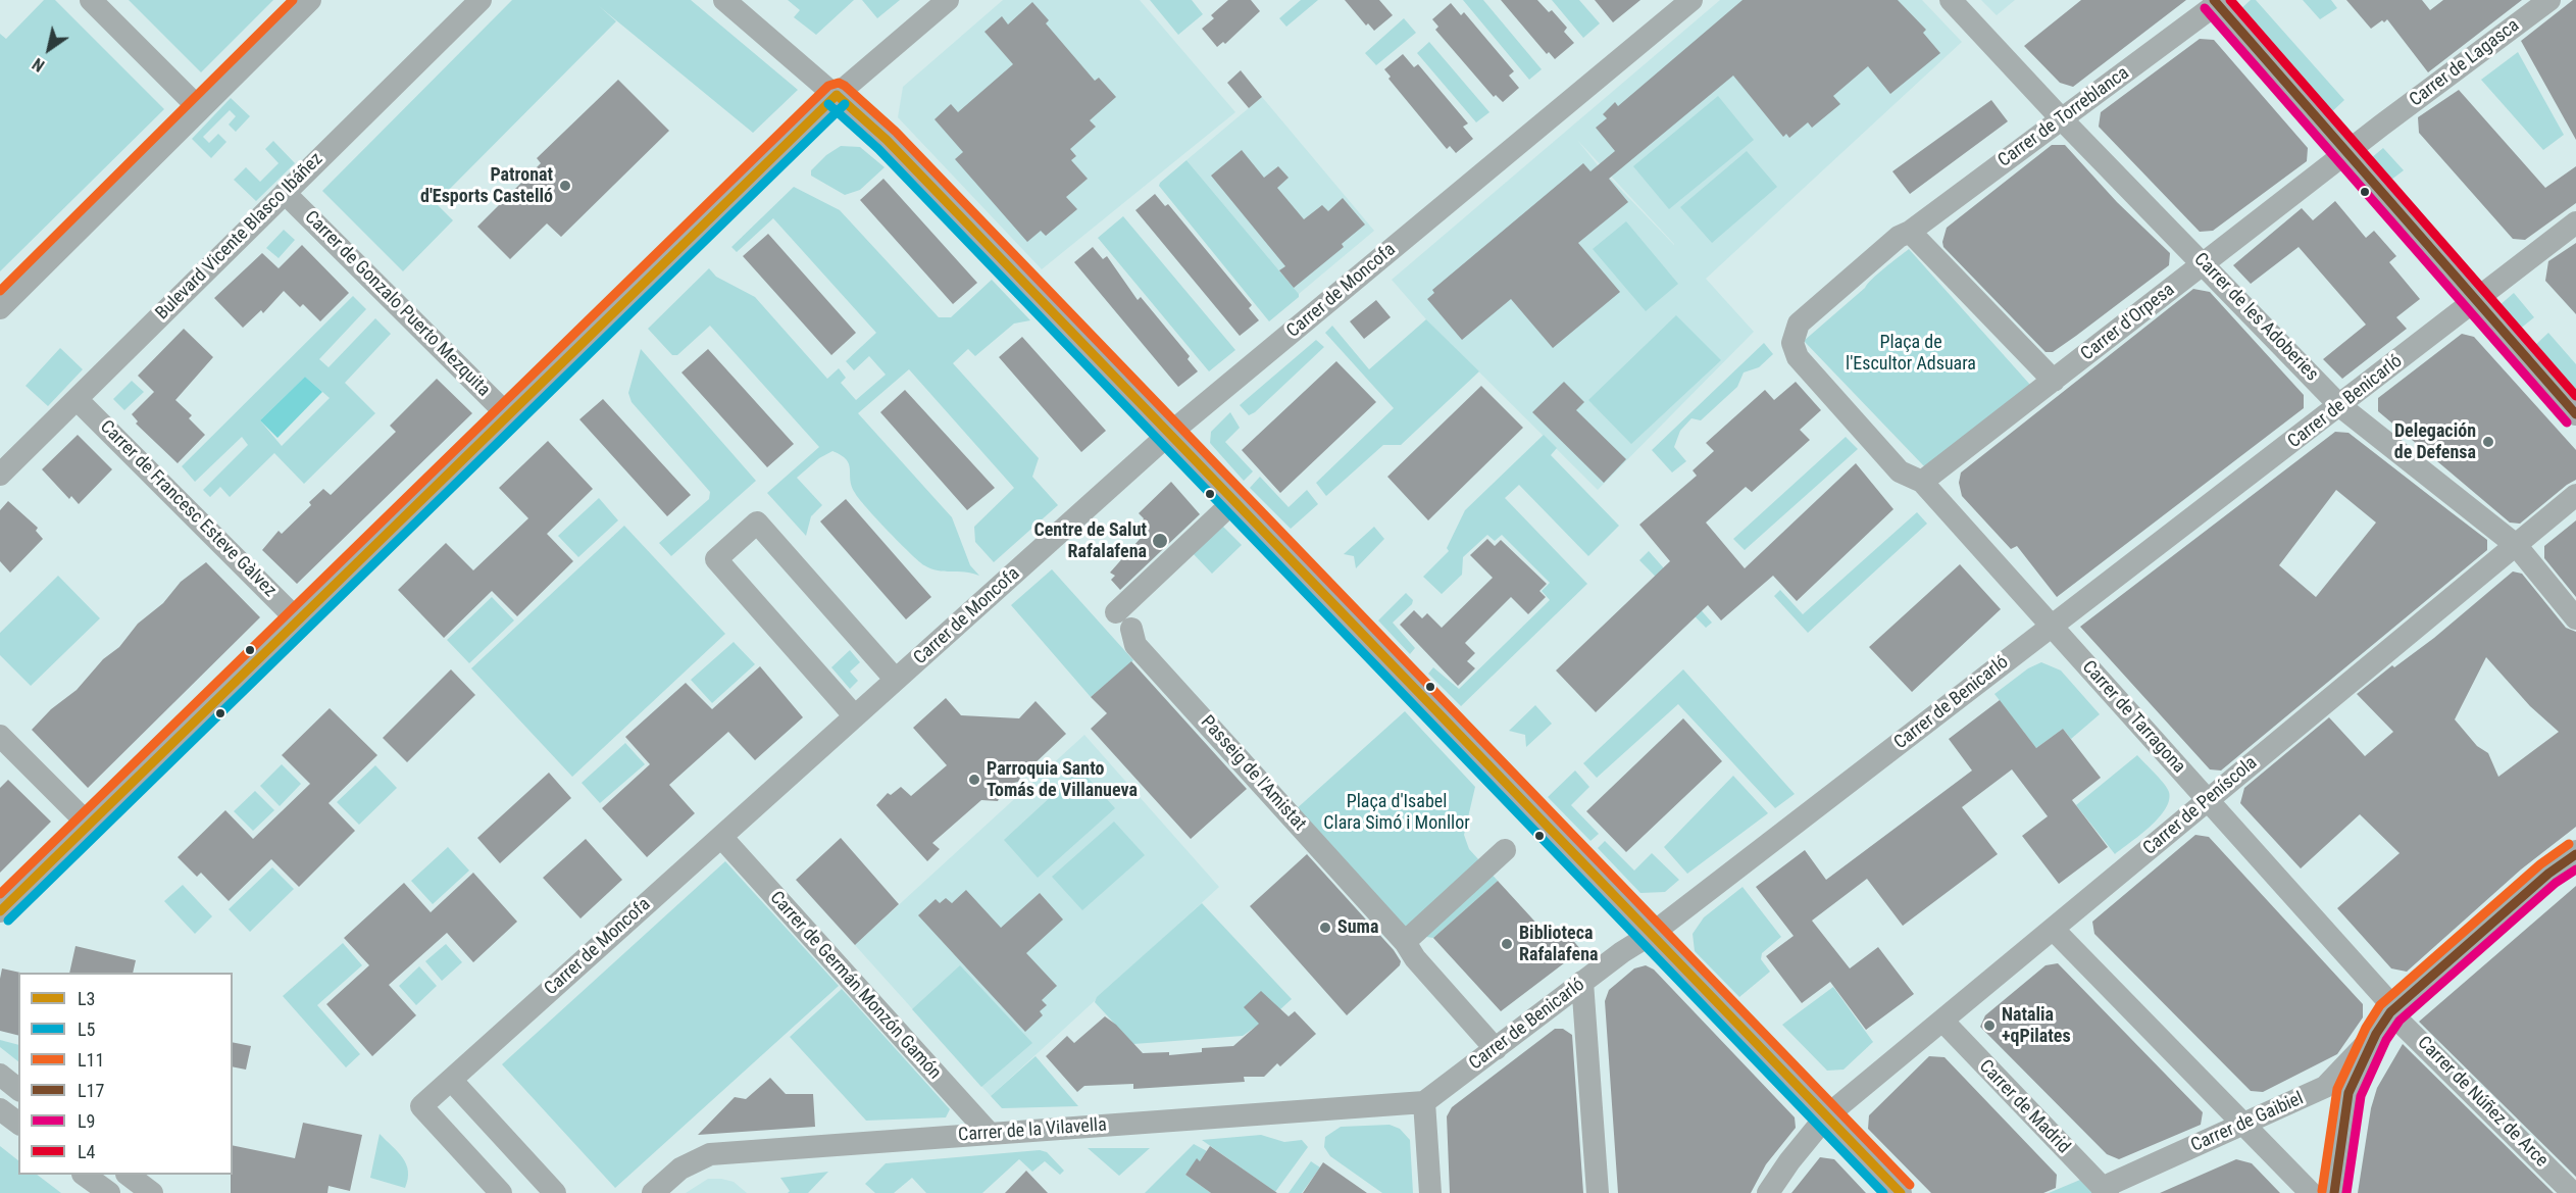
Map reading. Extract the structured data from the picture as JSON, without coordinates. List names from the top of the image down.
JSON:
{
  "streets": {
    "street": [
      "Carrer de Lagasca",
      "Carrer de Torreblanca",
      "Bulevard Vicente Blasco Ibáñez",
      "Carrer de Moncofa",
      "Carrer de Gonzalo Puerto Mezquita",
      "Carrer de les Adoberies",
      "Carrer d'Orpesa",
      "Carrer de Benicarló",
      "Carrer de Francesc Esteve Gàlvez",
      "Carrer de Tarragona",
      "Passeig de l'Amistat",
      "Carrer de Peníscola",
      "Carrer de Germán Monzón Gamón",
      "Carrer de Núñez de Arce",
      "Carrer de Madrid",
      "Carrer de Gaibiel",
      "Carrer de la Vilavella"
    ]
  },
  "crossings": [
    ["Carrer de Lagasca", "Carrer d'Orpesa"],
    ["Carrer de Torreblanca", "Carrer de les Adoberies"],
    ["Bulevard Vicente Blasco Ibáñez", "Carrer de Gonzalo Puerto Mezquita"],
    ["Bulevard Vicente Blasco Ibáñez", "Carrer de Francesc Esteve Gàlvez"],
    ["Carrer de Moncofa", "Carrer de Germán Monzón Gamón"],
    ["Carrer de les Adoberies", "Carrer d'Orpesa"],
    ["Carrer de les Adoberies", "Carrer de Benicarló"],
    ["Carrer de les Adoberies", "Carrer de Peníscola"],
    ["Carrer de Benicarló", "Carrer de Tarragona"],
    ["Carrer de Benicarló", "Passeig de l'Amistat"],
    ["Carrer de Benicarló", "Carrer de la Vilavella"],
    ["Carrer de Tarragona", "Carrer de Peníscola"],
    ["Carrer de Tarragona", "Carrer de Núñez de Arce"],
    ["Carrer de Tarragona", "Carrer de Gaibiel"],
    ["Carrer de Peníscola", "Carrer de Madrid"],
    ["Carrer de Germán Monzón Gamón", "Carrer de la Vilavella"],
    ["Carrer de Núñez de Arce", "Carrer de Gaibiel"],
    ["Carrer de Madrid", "Carrer de Gaibiel"]
  ],
  "parks": ["Plaça de l'Escultor Adsuara", "Plaça d'Isabel Clara Simó i Monllor"],
  "places": [
    "Patronat d'Esports Castelló",
    "Delegación de Defensa",
    "Centre de Salut Rafalafena",
    "Parroquia Santo Tomás de Villanueva",
    "Suma",
    "Biblioteca Rafalafena",
    "Natalia +qPilates"
  ],
  "lines": [
    "transit line L11",
    "transit line L17",
    "transit line L4",
    "transit line L9",
    "transit line L3",
    "transit line L5"
  ],
  "legend": [
    "L3",
    "L5",
    "L11",
    "L17",
    "L9",
    "L4"
  ],
  "north": "bottom left"
}
